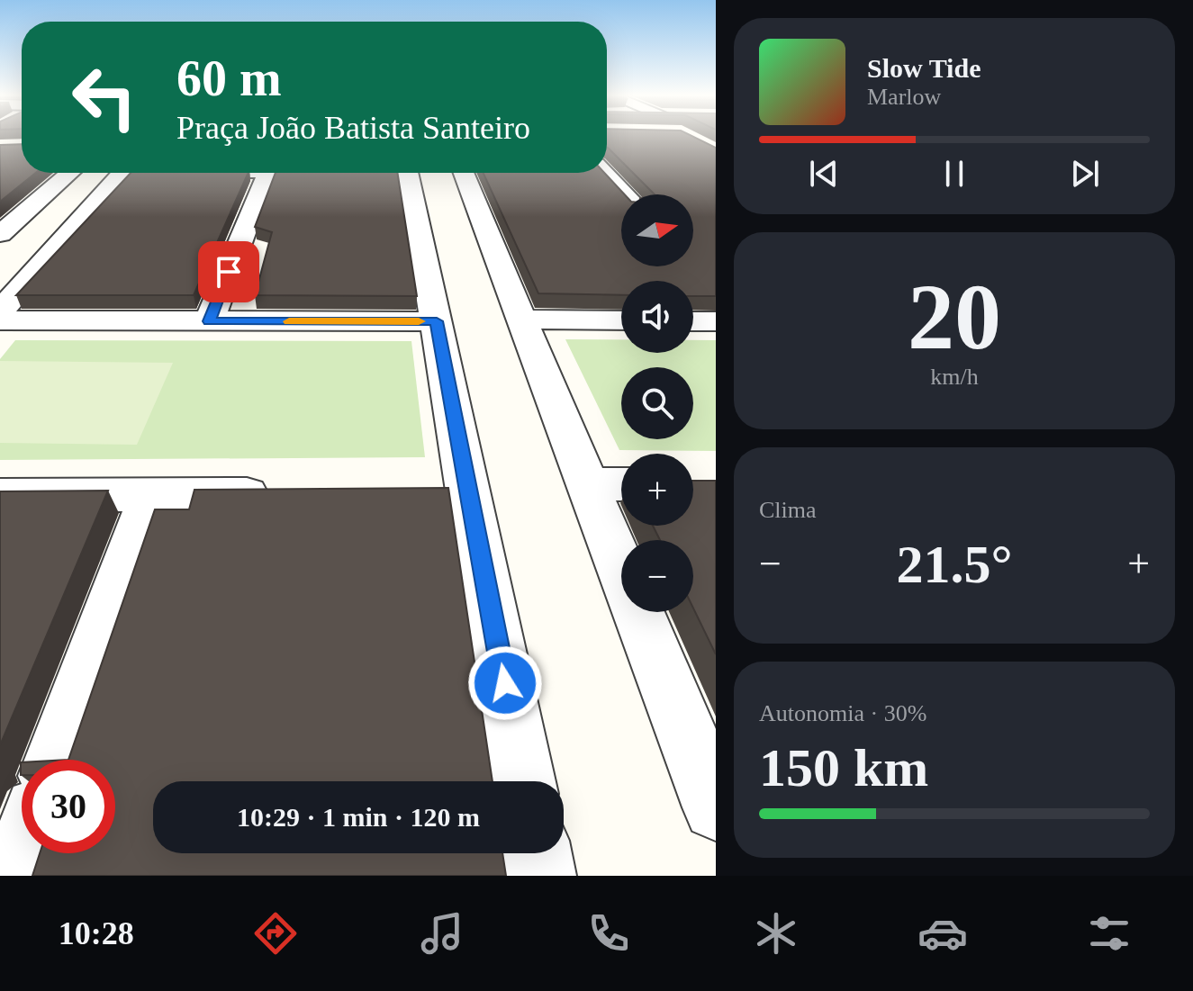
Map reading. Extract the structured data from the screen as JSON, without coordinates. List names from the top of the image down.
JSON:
{
  "north": "right",
  "page": {
    "turn": ["60 m", "Praça João Batista Santeiro"],
    "song": ["Slow Tide", "Marlow"],
    "map_buttons": ["+", "−"],
    "tile": [
      ["20", "km/h"],
      "Clima",
      ["Autonomia · 30%", "150 km"]
    ],
    "heat": ["−", "21.5°", "+"],
    "limit": "30",
    "trip": "10:29 · 1 min · 120 m",
    "tabs": "10:28"
  }
}
